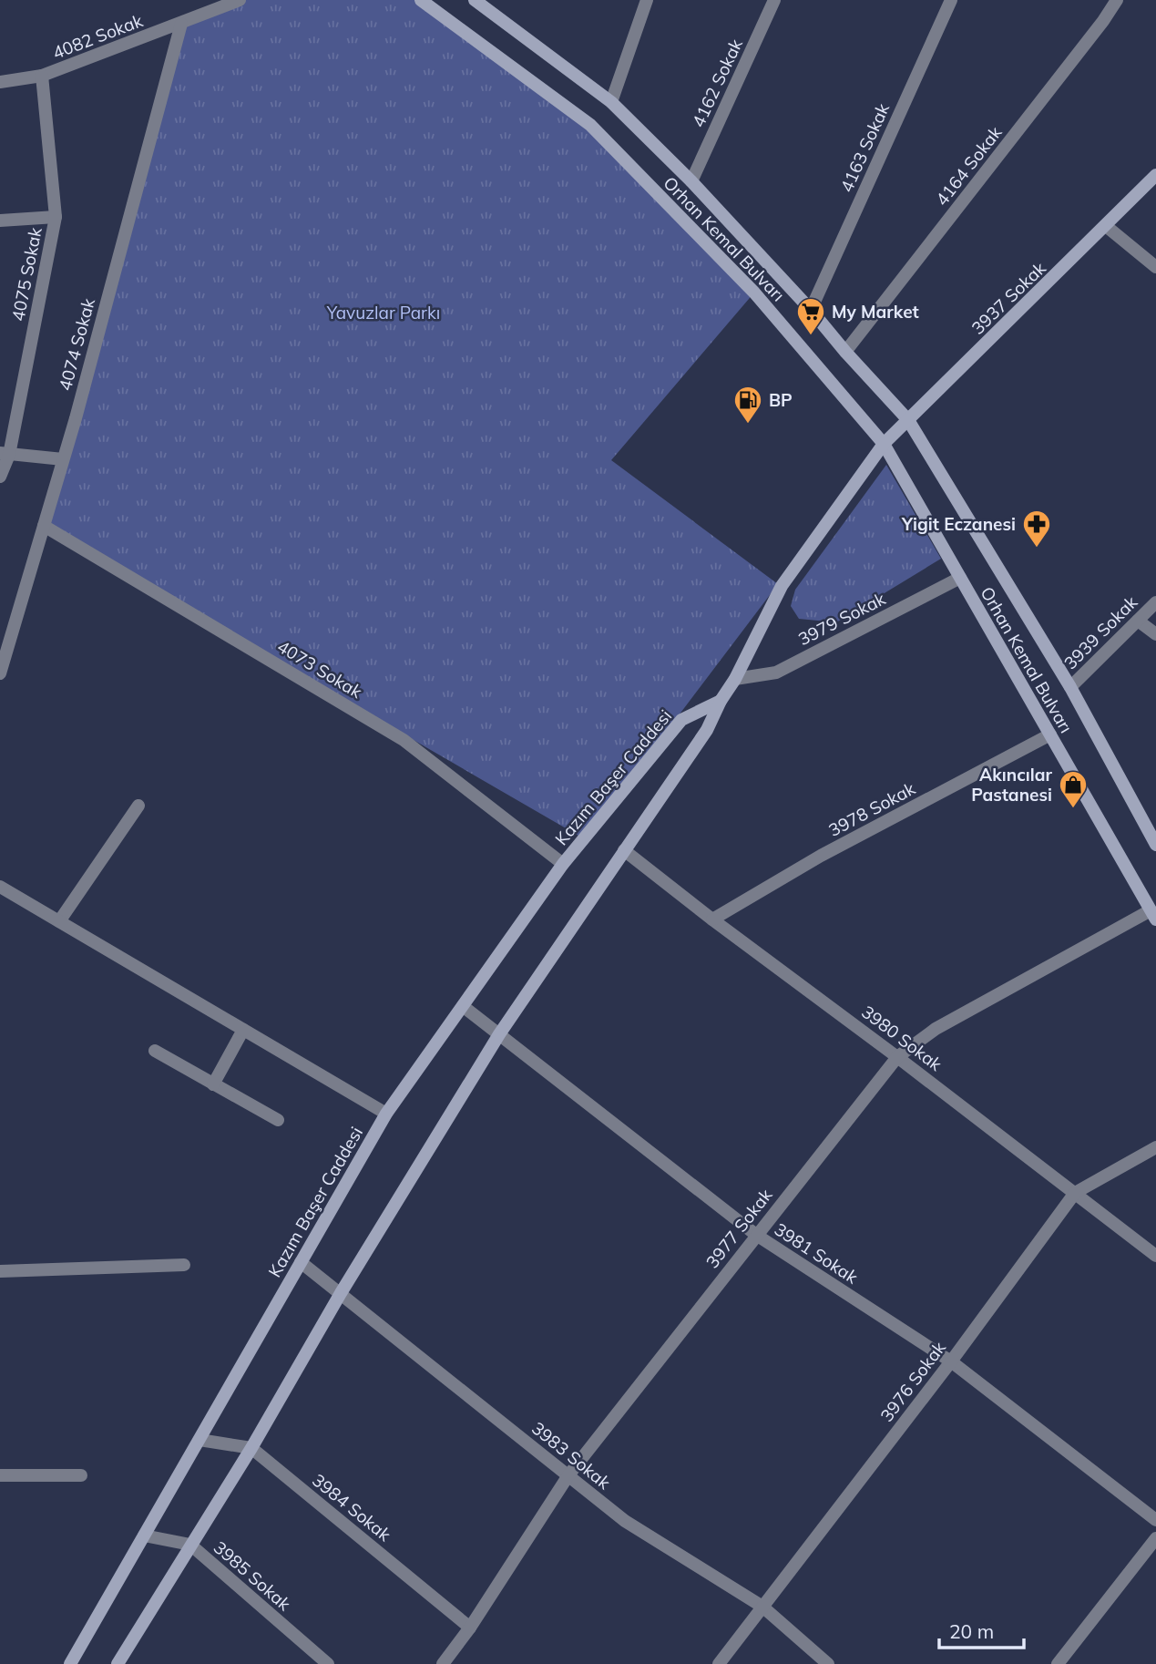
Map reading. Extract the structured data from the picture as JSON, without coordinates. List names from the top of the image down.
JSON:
{
  "streets": {
    "main road": ["Orhan Kemal Bulvarı", "3937 Sokak", "Kazım Başer Caddesi"],
    "street": [
      "4082 Sokak",
      "4162 Sokak",
      "4163 Sokak",
      "4164 Sokak",
      "4075 Sokak",
      "4074 Sokak",
      "3979 Sokak",
      "3939 Sokak",
      "4073 Sokak",
      "3978 Sokak",
      "3980 Sokak",
      "3977 Sokak",
      "3981 Sokak",
      "3976 Sokak",
      "3983 Sokak",
      "3984 Sokak",
      "3985 Sokak"
    ]
  },
  "crossings": [
    ["4082 Sokak", "4075 Sokak"],
    ["4082 Sokak", "4074 Sokak"],
    ["4162 Sokak", "Orhan Kemal Bulvarı"],
    ["4163 Sokak", "Orhan Kemal Bulvarı"],
    ["4164 Sokak", "Orhan Kemal Bulvarı"],
    ["Orhan Kemal Bulvarı", "3937 Sokak"],
    ["Orhan Kemal Bulvarı", "3979 Sokak"],
    ["Orhan Kemal Bulvarı", "3939 Sokak"],
    ["Orhan Kemal Bulvarı", "3978 Sokak"],
    ["Orhan Kemal Bulvarı", "3977 Sokak"],
    ["4074 Sokak", "4073 Sokak"],
    ["4073 Sokak", "Kazım Başer Caddesi"],
    ["Kazım Başer Caddesi", "3981 Sokak"],
    ["Kazım Başer Caddesi", "3983 Sokak"],
    ["Kazım Başer Caddesi", "3985 Sokak"],
    ["3978 Sokak", "3980 Sokak"],
    ["3980 Sokak", "3977 Sokak"],
    ["3980 Sokak", "3976 Sokak"],
    ["3977 Sokak", "3981 Sokak"],
    ["3977 Sokak", "3983 Sokak"],
    ["3977 Sokak", "3984 Sokak"],
    ["3981 Sokak", "3976 Sokak"],
    ["3976 Sokak", "3983 Sokak"]
  ],
  "parks": ["Yavuzlar Parkı"],
  "places": {
    "supermarket": ["My Market"],
    "fuel station": ["BP"],
    "pharmacy": ["Yigit Eczanesi"],
    "shop": ["Akıncılar Pastanesi"]
  },
  "scale_bar": "20 m"
}
